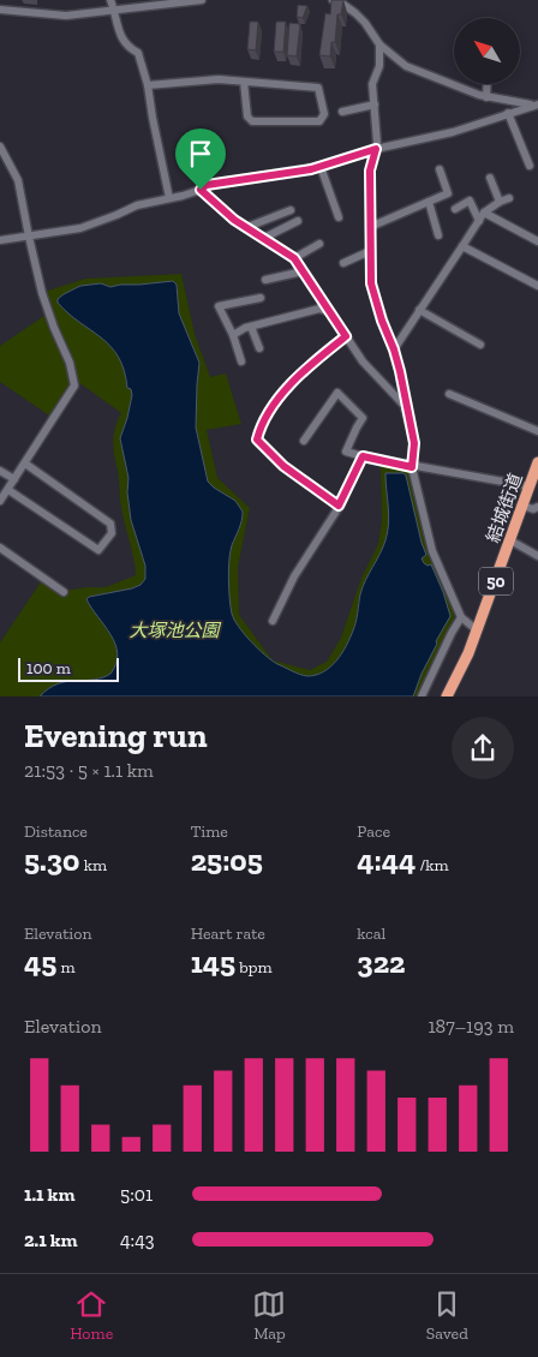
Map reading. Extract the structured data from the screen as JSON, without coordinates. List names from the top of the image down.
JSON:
{
  "streets": {
    "highway": ["結城街道", "50"]
  },
  "parks": ["大塚池公園"],
  "scale_bar": "100 m",
  "north": "top left",
  "page": {
    "scale": "100 m",
    "heading": ["Evening run", "21:53 · 5 × 1.1 km"],
    "stats": [
      ["Distance", "5.30 km"],
      ["Time", "25:05"],
      ["Pace", "4:44 /km"],
      ["Elevation", "45 m"],
      ["Heart rate", "145 bpm"],
      ["kcal", "322"]
    ],
    "chart": ["Elevation", "187–193 m"],
    "list": [
      {
        "name": "1.1 km",
        "note": "5:01"
      },
      {
        "name": "2.1 km",
        "note": "4:43"
      }
    ],
    "tabs": ["Home", "Map", "Saved"]
  }
}
